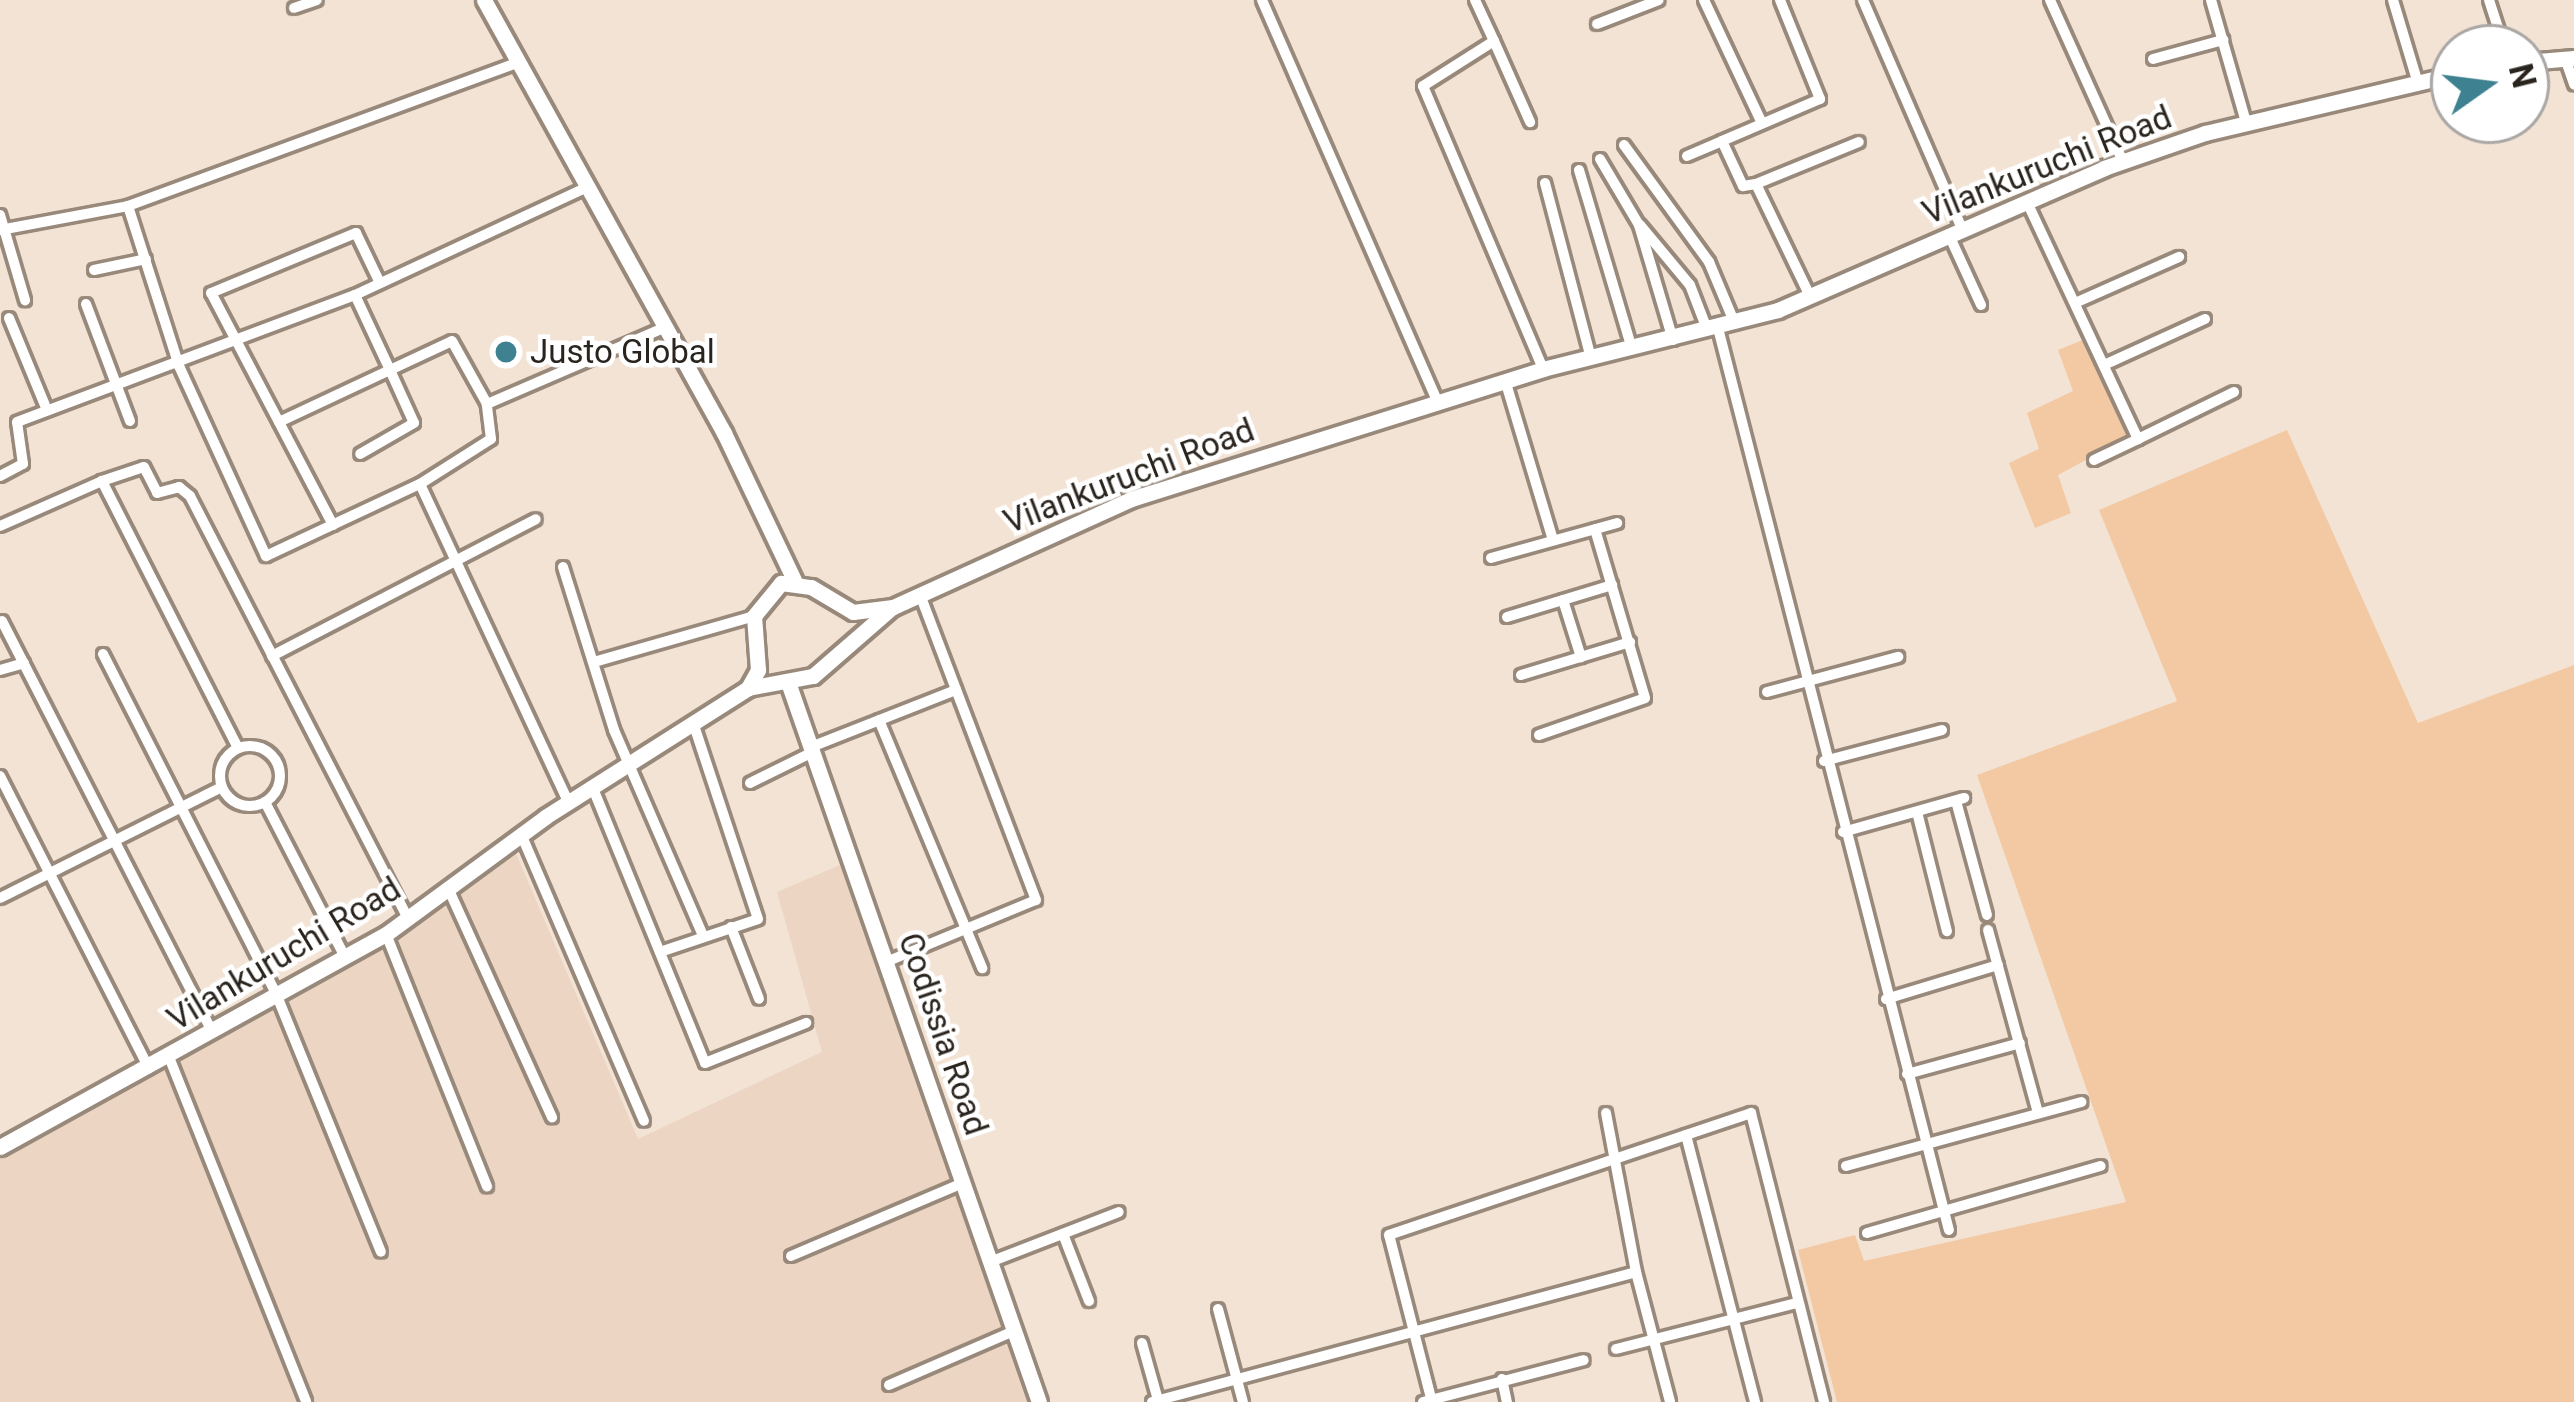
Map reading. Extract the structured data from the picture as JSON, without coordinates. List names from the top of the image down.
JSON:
{
  "streets": {
    "main road": ["Vilankuruchi Road", "Codissia Road"]
  },
  "places": ["Justo Global"],
  "north": "right"
}
